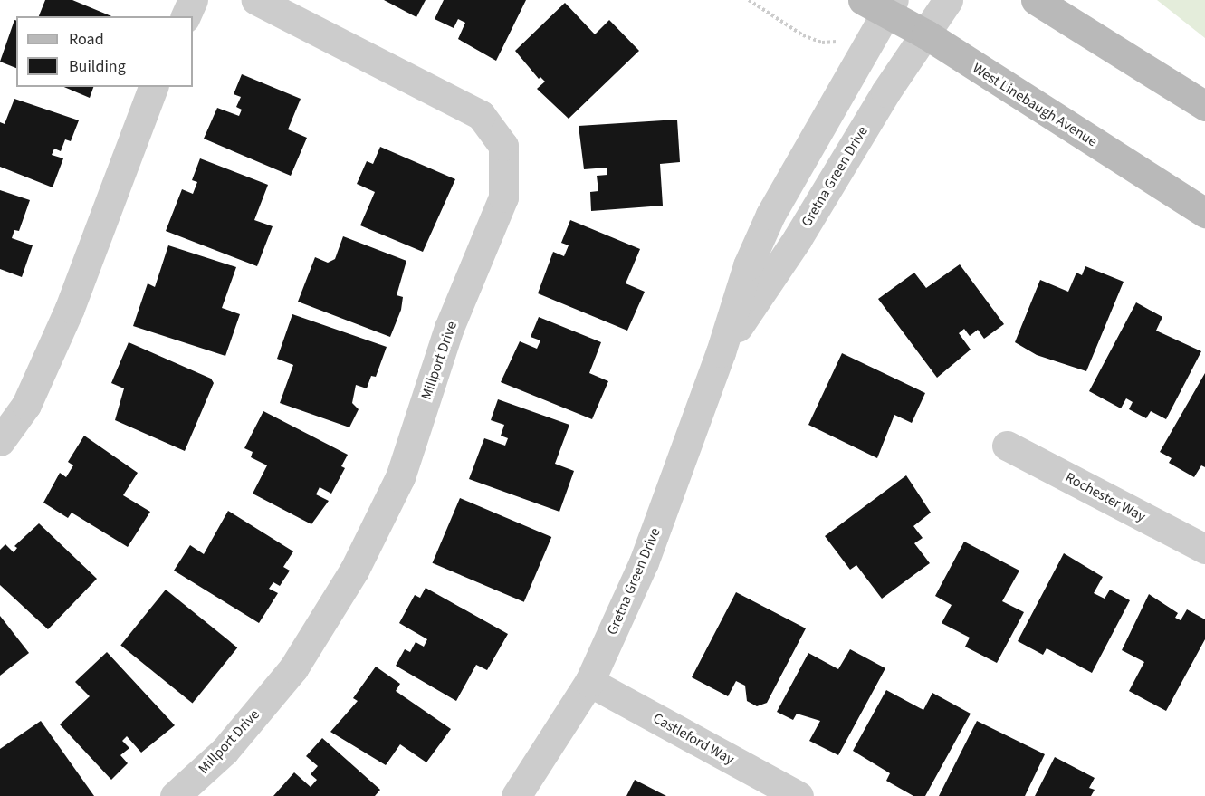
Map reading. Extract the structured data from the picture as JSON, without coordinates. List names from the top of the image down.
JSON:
{
  "streets": {
    "main road": ["West Linebaugh Avenue"],
    "street": [
      "Gretna Green Drive",
      "Millport Drive",
      "Rochester Way",
      "Castleford Way"
    ]
  },
  "crossings": [
    ["West Linebaugh Avenue", "Gretna Green Drive"],
    ["Gretna Green Drive", "Castleford Way"]
  ],
  "legend": ["Road", "Building"]
}
